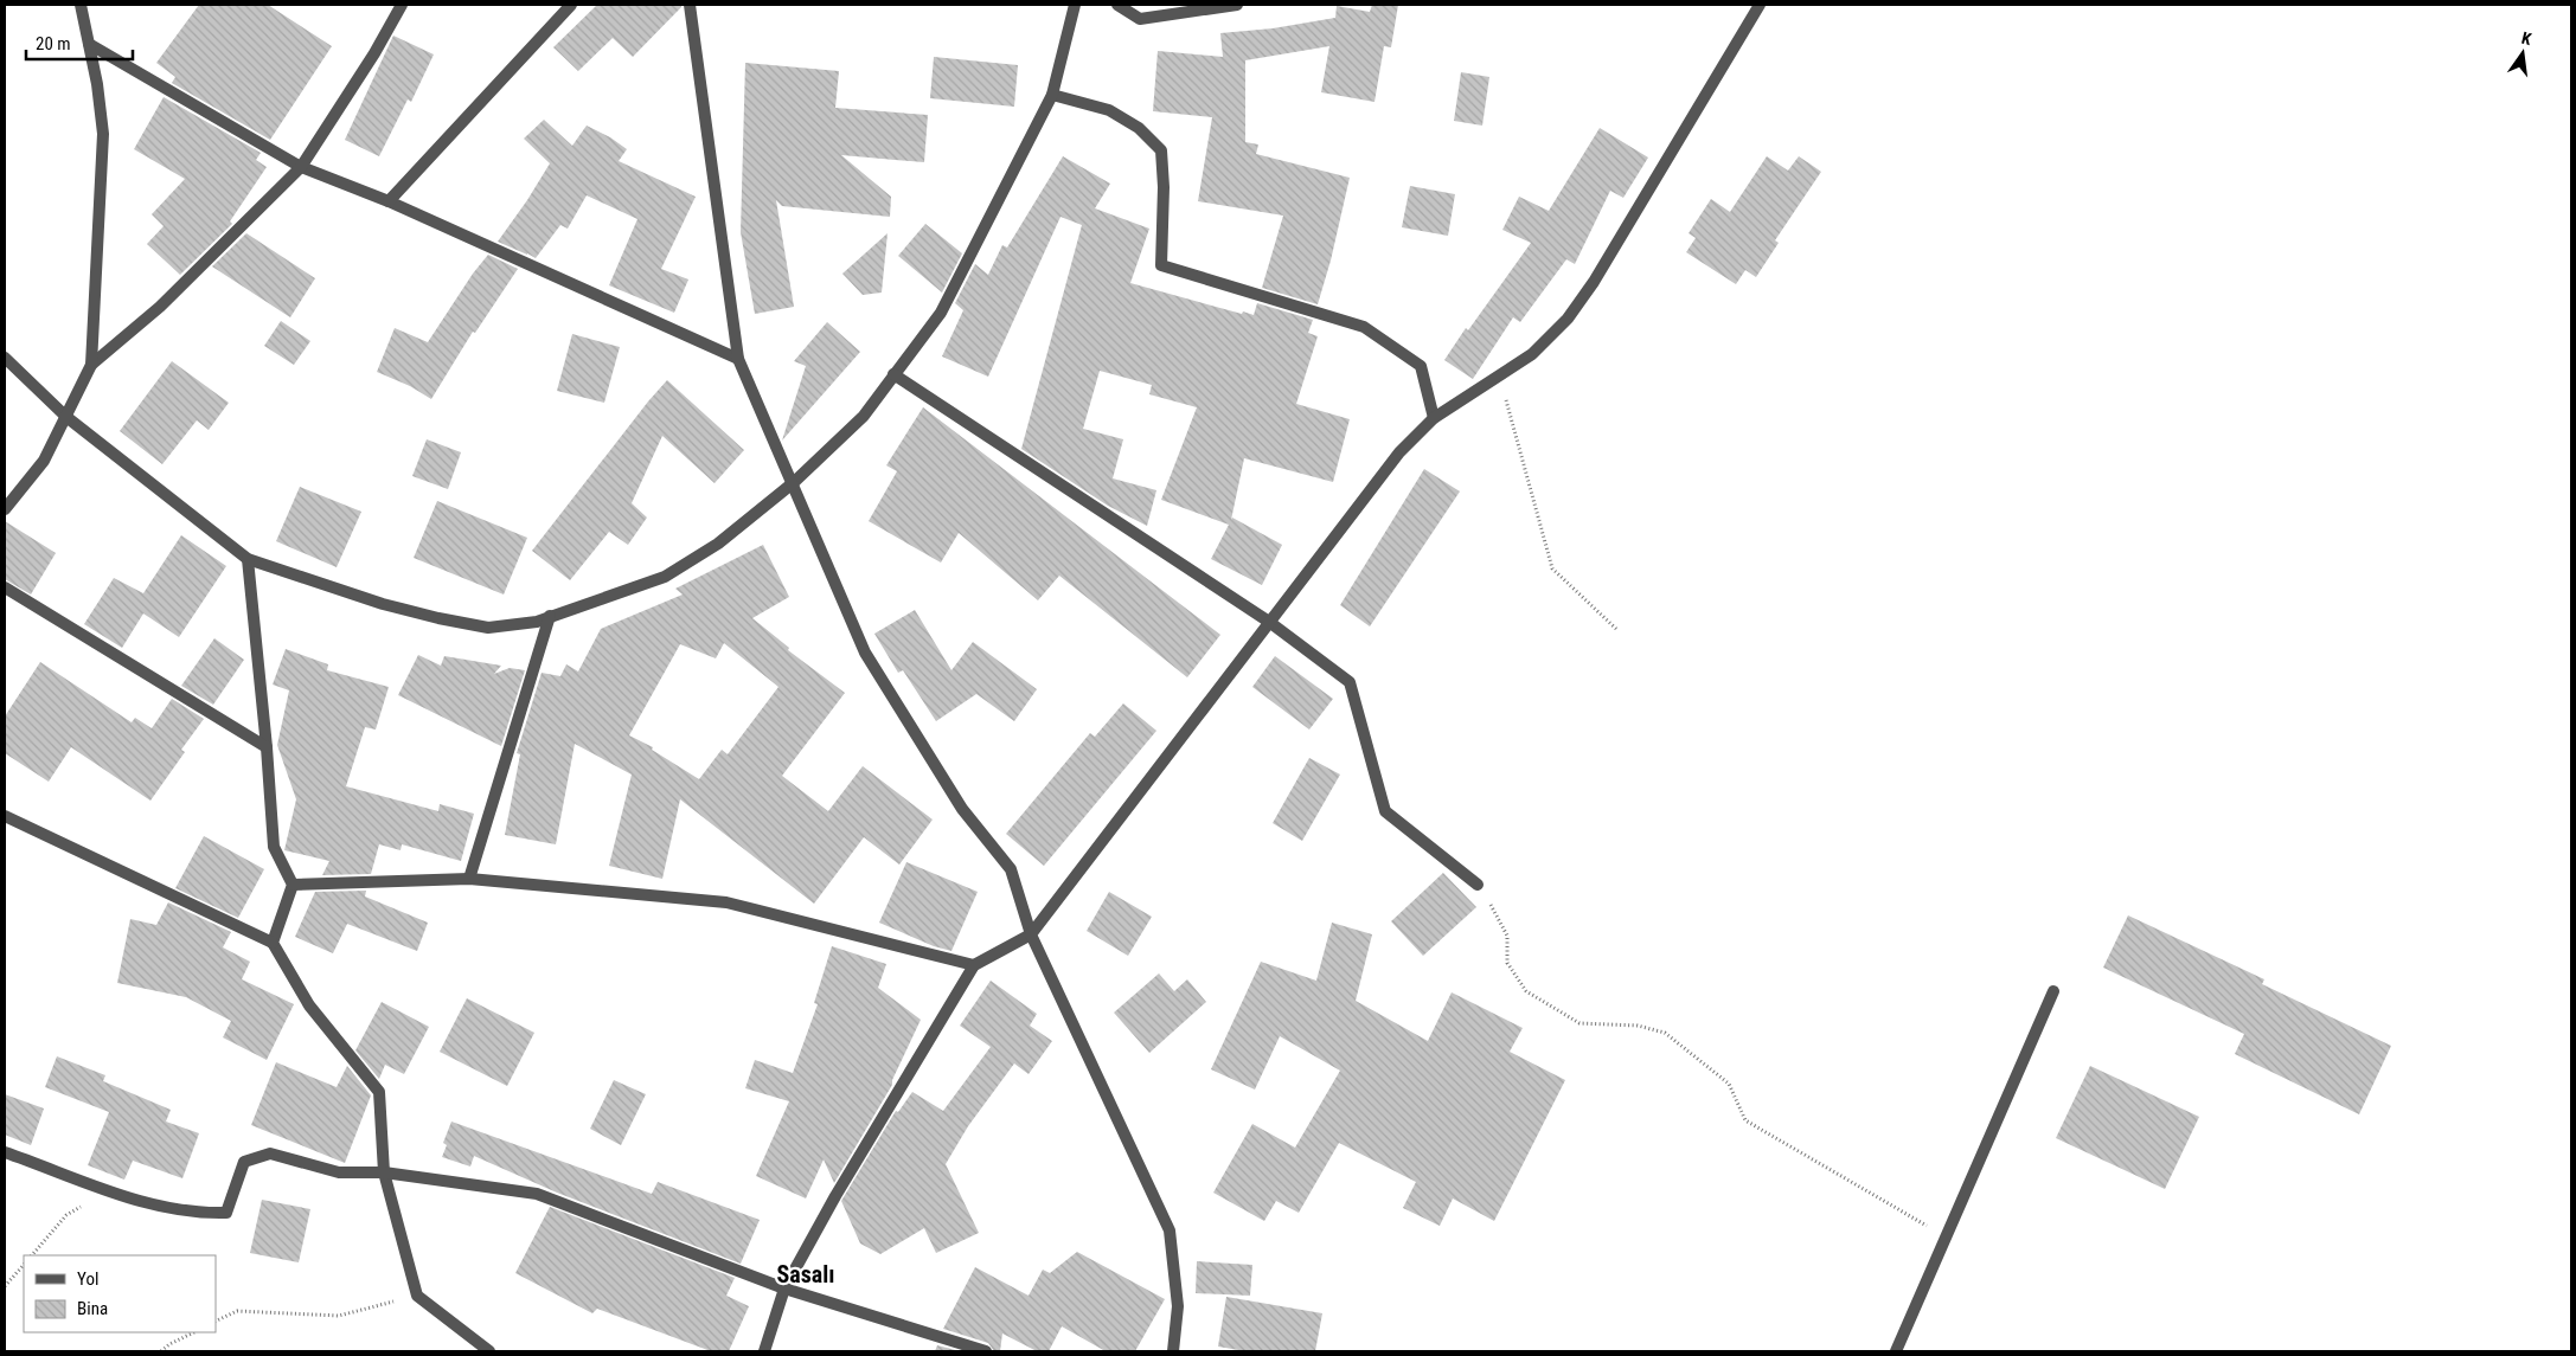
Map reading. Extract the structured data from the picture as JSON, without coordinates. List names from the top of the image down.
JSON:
{
  "districts": ["Sasalı"],
  "legend": ["Yol", "Bina"],
  "scale_bar": "20 m",
  "north": "top"
}
